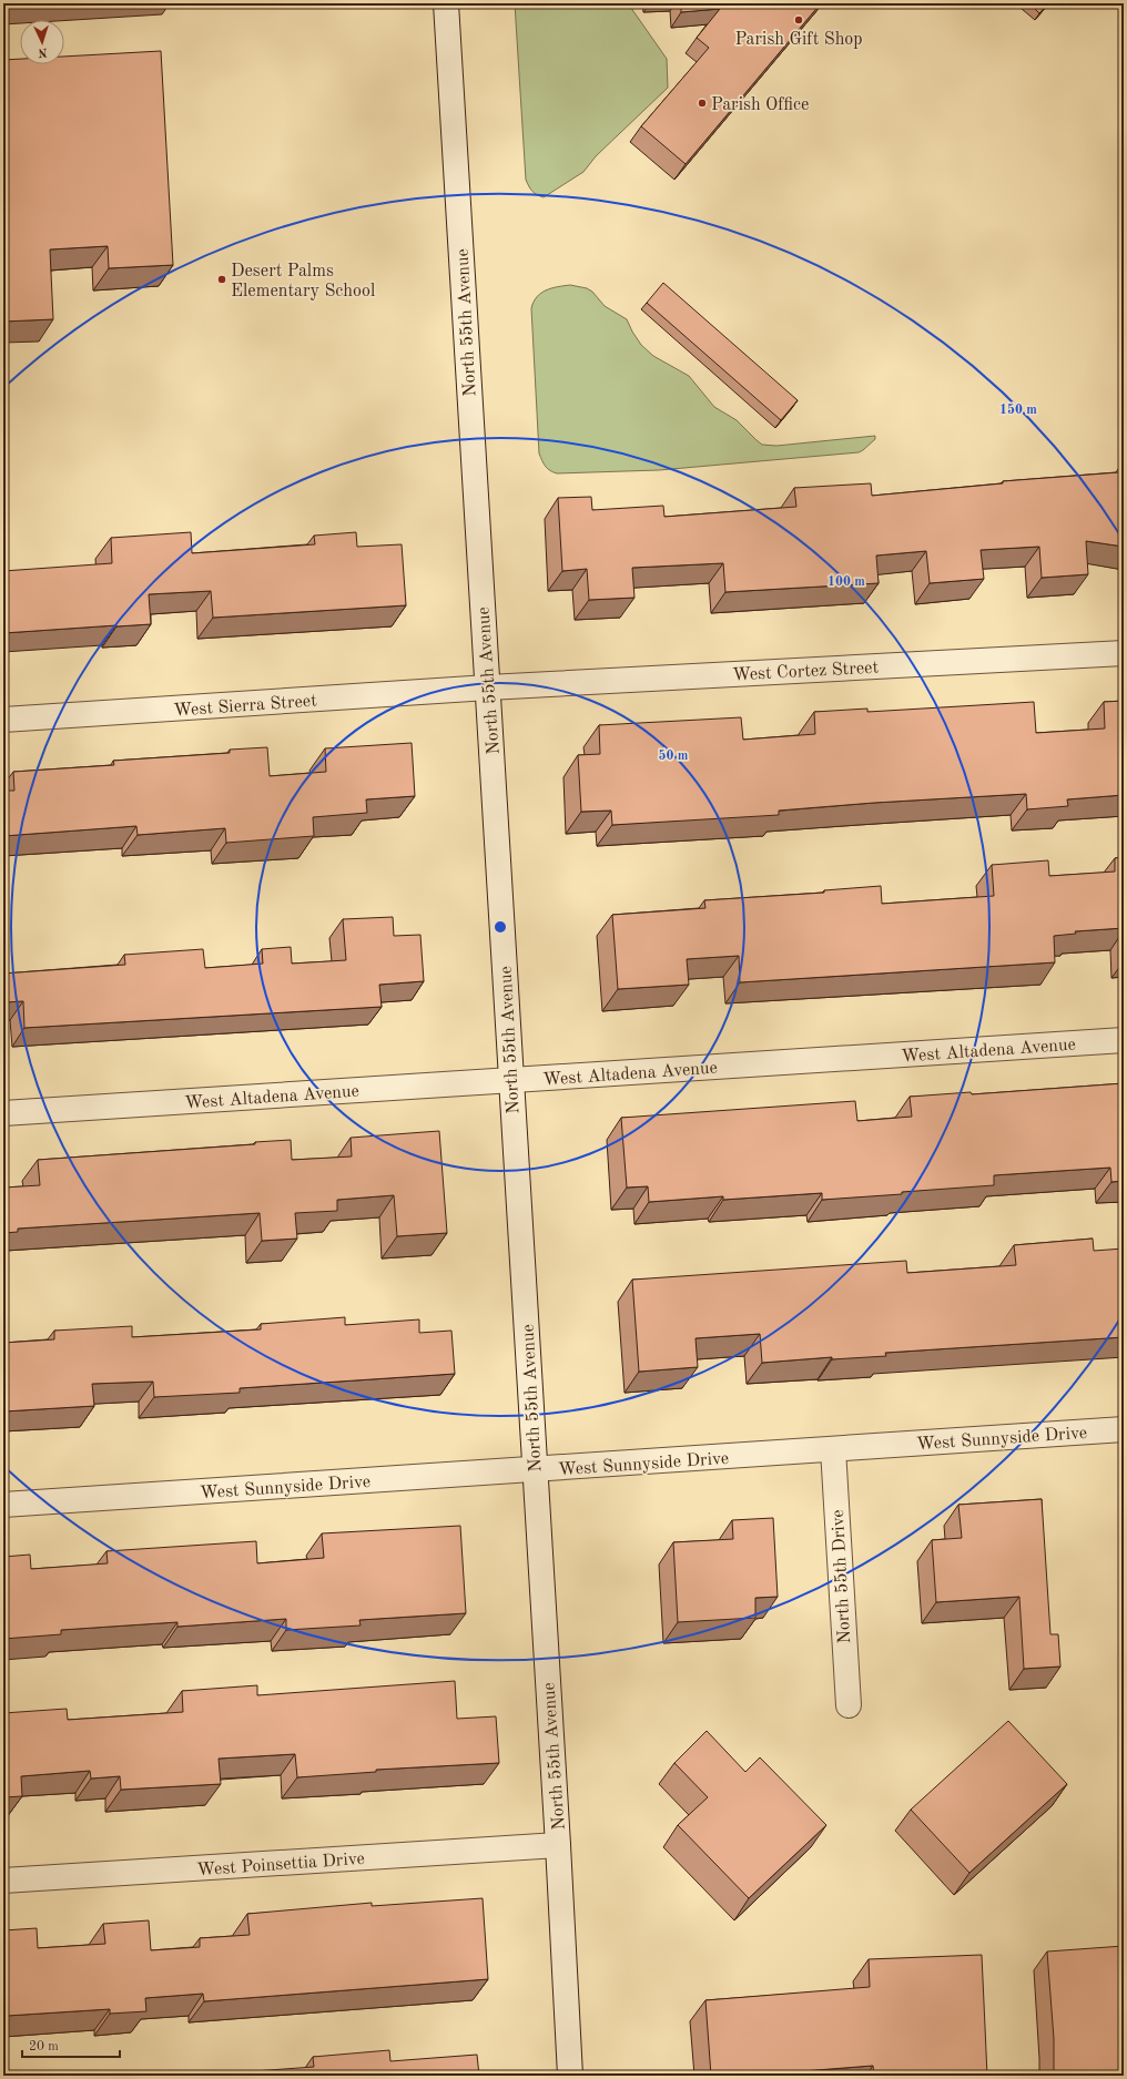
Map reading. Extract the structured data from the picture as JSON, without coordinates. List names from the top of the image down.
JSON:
{
  "streets": {
    "street": [
      "North 55th Avenue",
      "West Cortez Street",
      "West Sierra Street",
      "West Altadena Avenue",
      "West Sunnyside Drive",
      "North 55th Drive",
      "West Poinsettia Drive"
    ]
  },
  "crossings": [
    ["North 55th Avenue", "West Cortez Street"],
    ["North 55th Avenue", "West Sierra Street"],
    ["North 55th Avenue", "West Altadena Avenue"],
    ["North 55th Avenue", "West Sunnyside Drive"],
    ["North 55th Avenue", "West Poinsettia Drive"],
    ["West Cortez Street", "West Sierra Street"],
    ["West Sunnyside Drive", "North 55th Drive"]
  ],
  "places": ["Parish Gift Shop", "Parish Office", "Desert Palms Elementary School"],
  "scale_bar": "20 m",
  "north": "bottom",
  "rings": ["150 m", "100 m", "50 m"]
}
